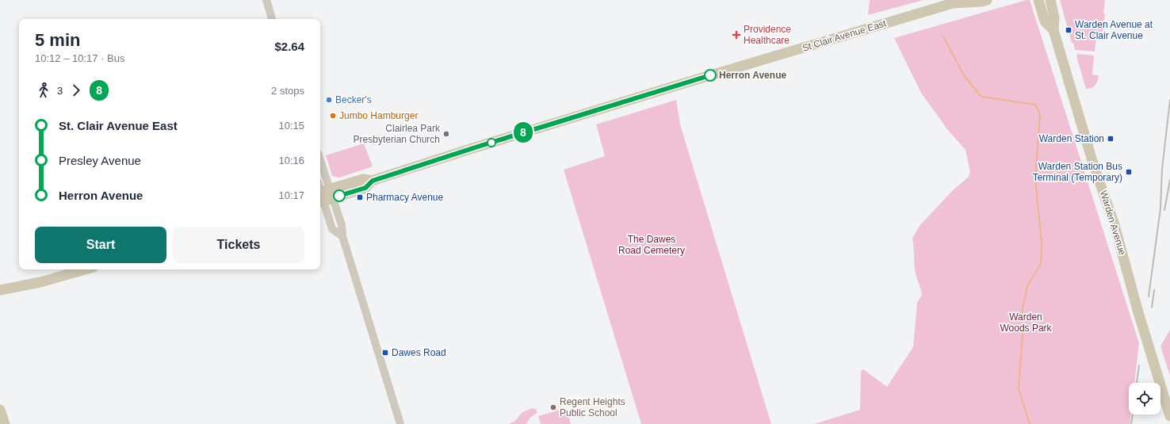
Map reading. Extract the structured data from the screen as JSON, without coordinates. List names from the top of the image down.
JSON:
{
  "streets": {
    "main road": ["St Clair Avenue East", "Warden Avenue"]
  },
  "parks": ["The Dawes Road Cemetery", "Warden Woods Park"],
  "places": {
    "transit": [
      "Warden Avenue at St. Clair Avenue",
      "Warden Station",
      "Warden Station Bus Terminal (Temporary)",
      "Pharmacy Avenue",
      "Dawes Road"
    ],
    "health": ["Providence Healthcare"],
    "other": [
      "Herron Avenue",
      "Becker's",
      "Jumbo Hamburger",
      "Clairlea Park Presbyterian Church",
      "Regent Heights Public School"
    ]
  },
  "lines": ["bus line 8"],
  "page": {
    "on_map": "8",
    "heading": ["5 min", "10:12 – 10:17 · Bus", "$2.64"],
    "legs": ["3", "8", "2 stops"],
    "list": [
      {
        "name": "St. Clair Avenue East",
        "value": "10:15"
      },
      {
        "name": "Presley Avenue",
        "value": "10:16"
      },
      {
        "name": "Herron Avenue",
        "value": "10:17"
      }
    ],
    "buttons": ["Start", "Tickets"]
  }
}
